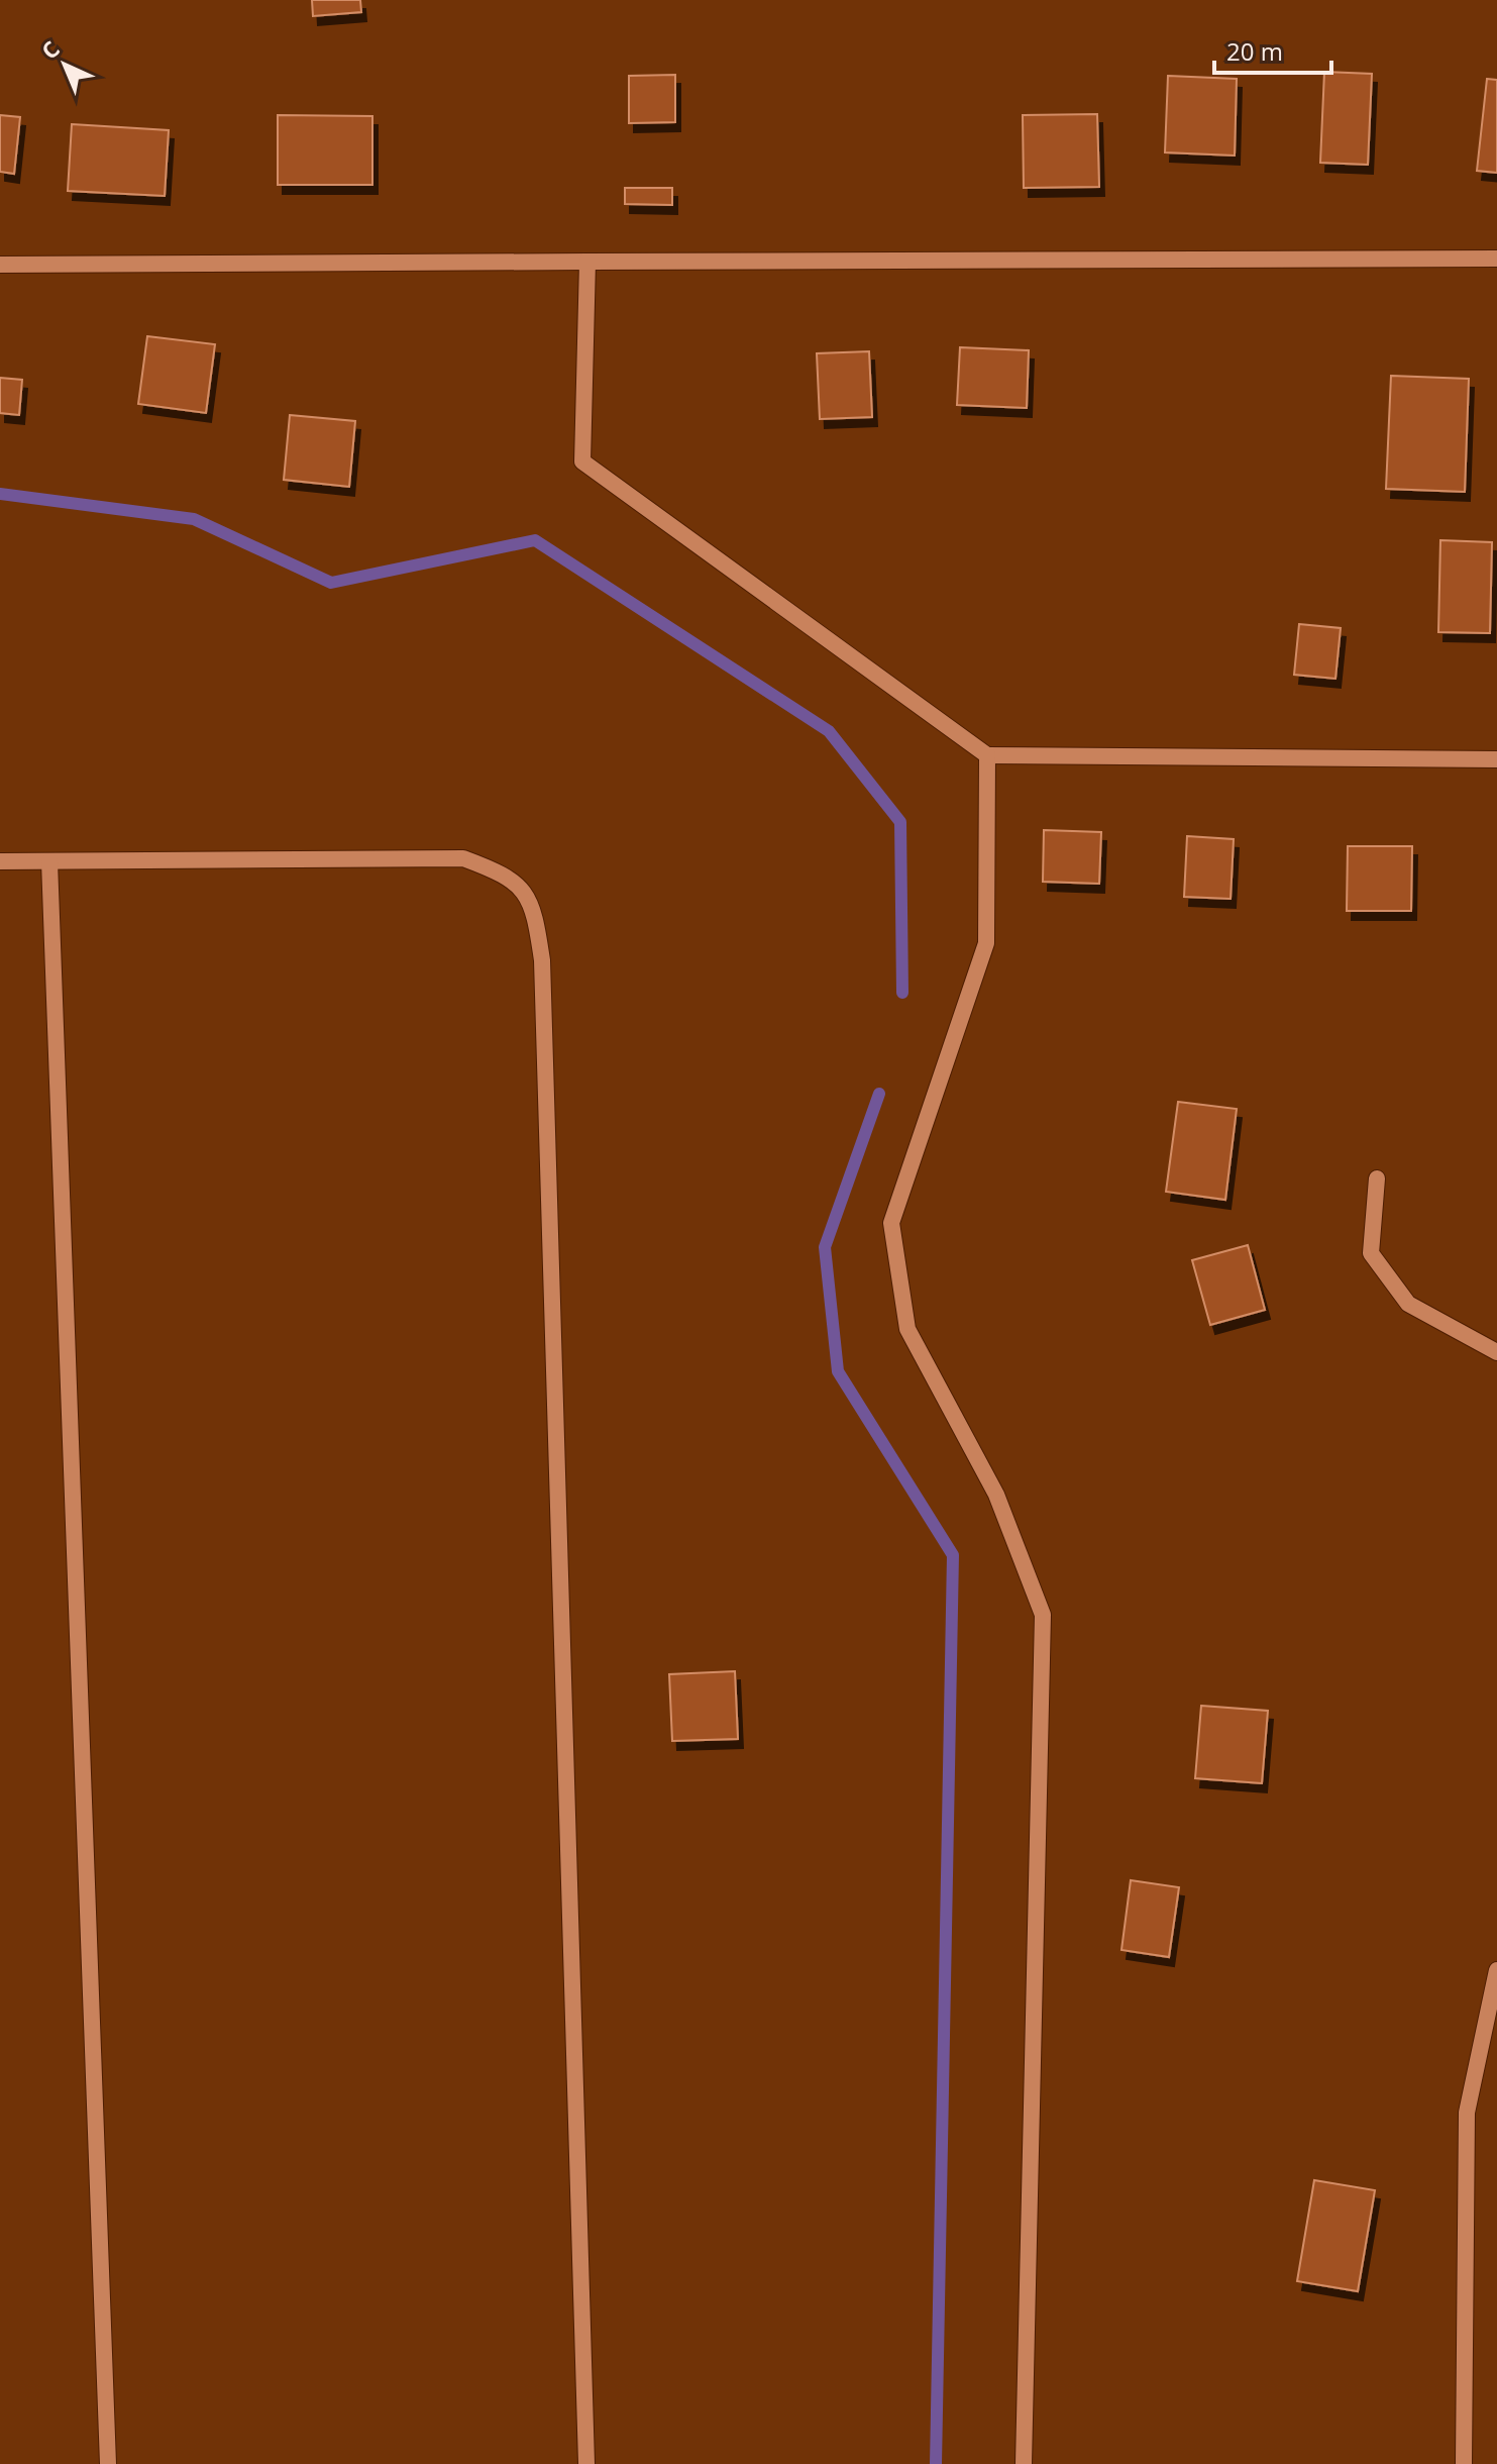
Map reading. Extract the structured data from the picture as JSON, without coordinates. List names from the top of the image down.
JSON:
{
  "scale_bar": "20 m",
  "north": "top left"
}
